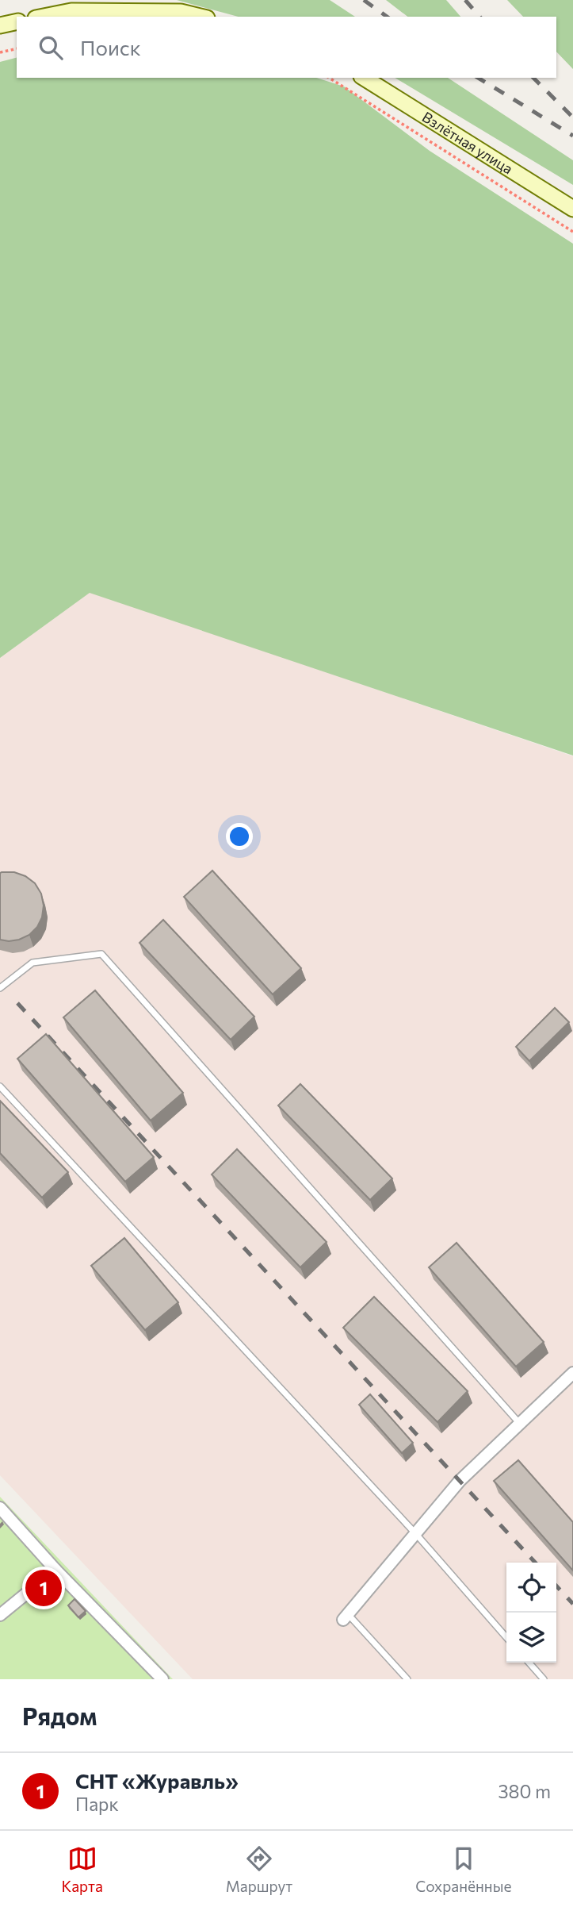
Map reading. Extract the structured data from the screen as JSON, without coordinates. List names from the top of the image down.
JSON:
{
  "streets": {
    "street": ["Взлётная улица"]
  },
  "page": {
    "search": "Поиск",
    "pins": "1",
    "heading": "Рядом",
    "list": [
      {
        "mark": "1",
        "name": "СНТ «Журавль»",
        "note": "Парк",
        "value": "380 m"
      }
    ],
    "nav": ["Карта", "Маршрут", "Сохранённые"]
  }
}
